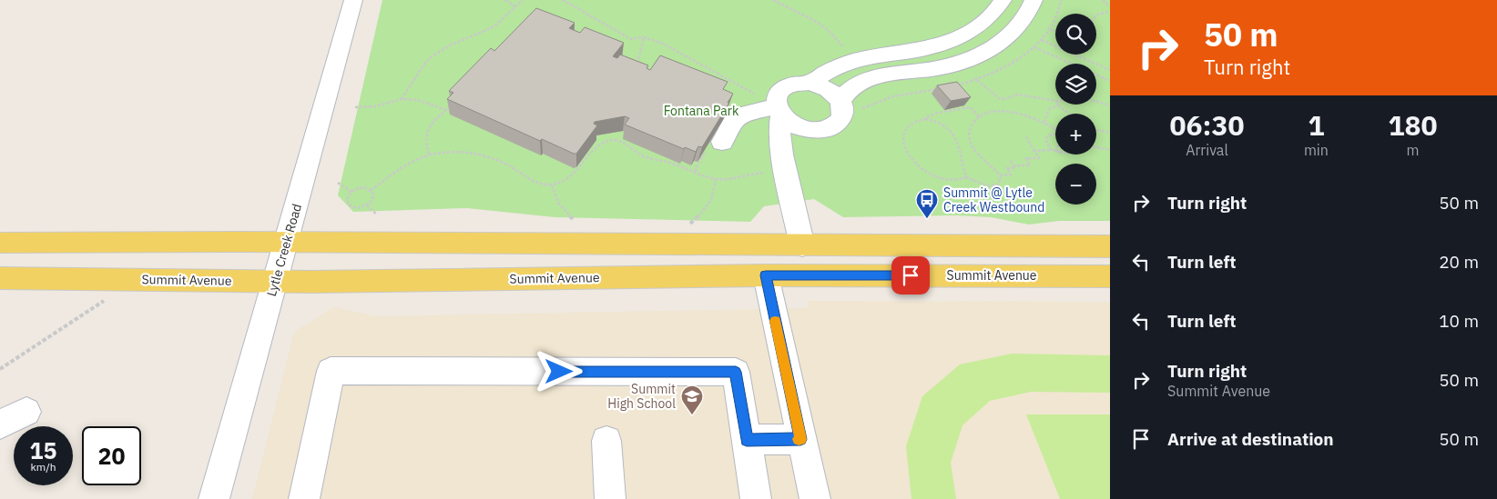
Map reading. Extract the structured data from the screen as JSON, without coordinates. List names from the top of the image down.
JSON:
{
  "streets": {
    "main road": ["Summit Avenue"],
    "street": ["Lytle Creek Road"]
  },
  "crossings": [
    ["Lytle Creek Road", "Summit Avenue"]
  ],
  "parks": ["Fontana Park"],
  "places": {
    "bus stop": ["Summit @ Lytle Creek Westbound"],
    "school or university": ["Summit High School"]
  },
  "page": {
    "turn": ["50 m", "Turn right"],
    "map_buttons": ["+", "−"],
    "eta": [
      "06:30",
      "Arrival",
      "1",
      "min",
      "180",
      "m"
    ],
    "list": [
      {
        "name": "Turn right",
        "value": "50 m"
      },
      {
        "name": "Turn left",
        "value": "20 m"
      },
      {
        "name": "Turn left",
        "value": "10 m"
      },
      {
        "name": "Turn right",
        "note": "Summit Avenue",
        "value": "50 m"
      },
      {
        "name": "Arrive at destination",
        "value": "50 m"
      }
    ],
    "speed": "15 km/h",
    "limit": "20"
  }
}
